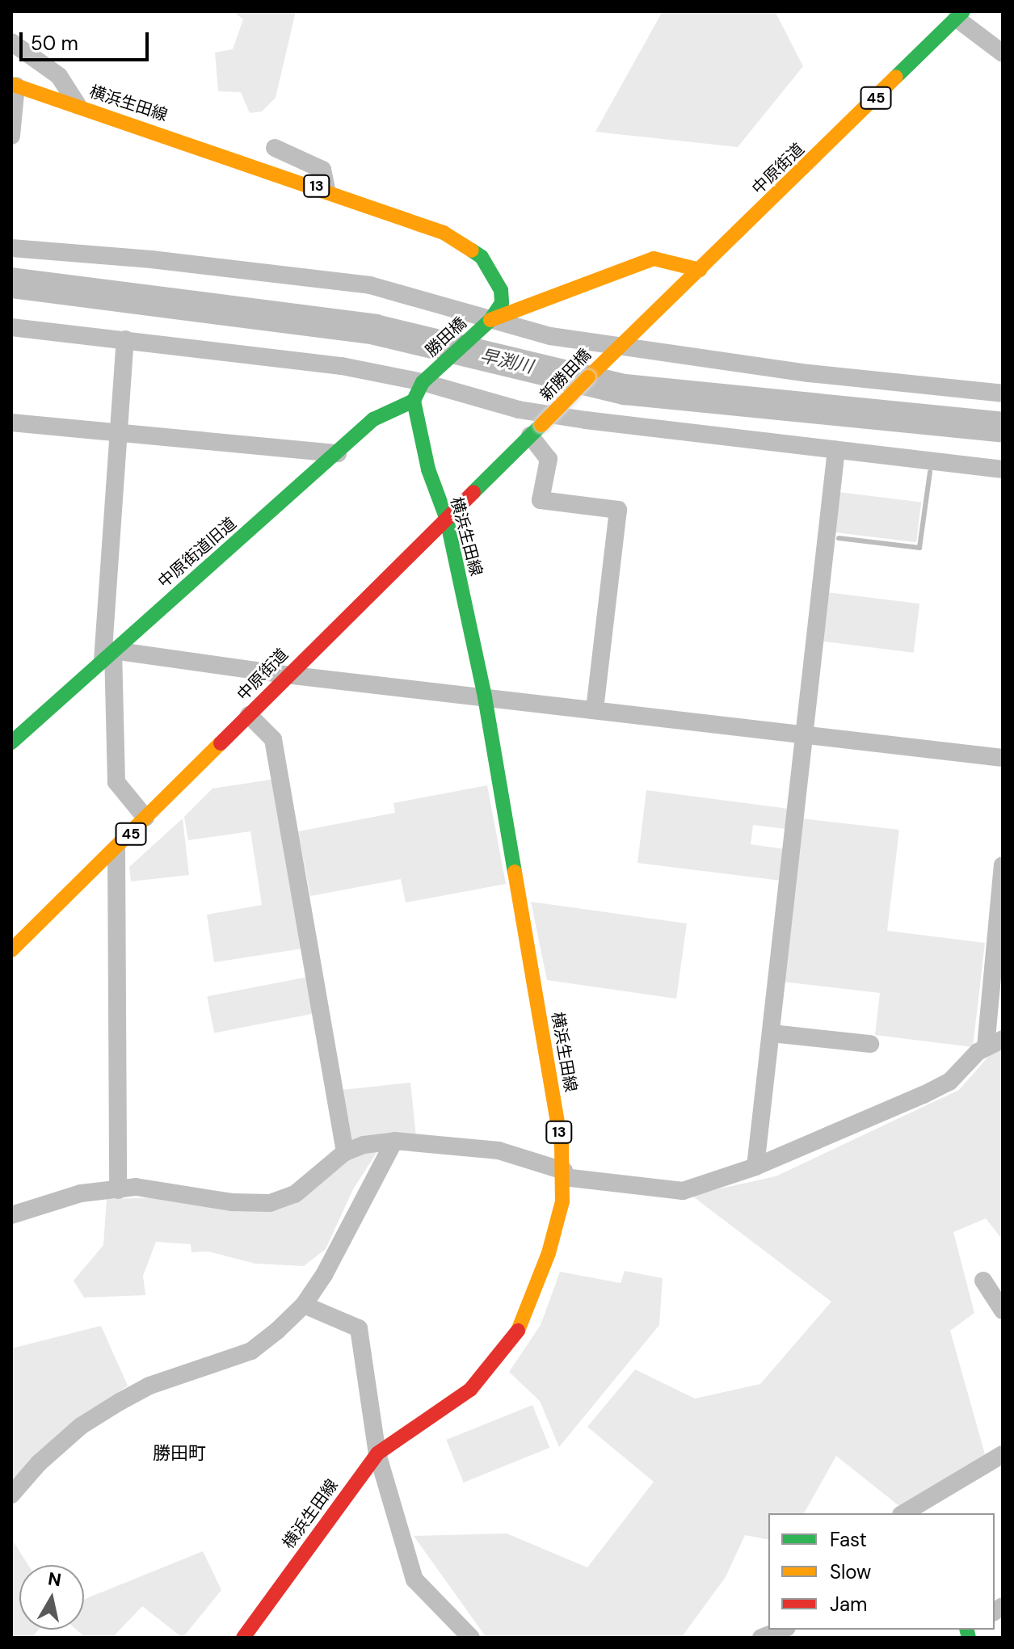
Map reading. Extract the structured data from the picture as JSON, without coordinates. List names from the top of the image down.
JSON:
{
  "streets": {
    "main road": [
      "45",
      "横浜生田線",
      "中原街道",
      "13",
      "勝田橋",
      "新勝田橋",
      "中原街道旧道"
    ]
  },
  "crossings": [
    ["横浜生田線", "中原街道"],
    ["横浜生田線", "13"],
    ["横浜生田線", "勝田橋"],
    ["横浜生田線", "中原街道旧道"],
    ["中原街道", "新勝田橋"],
    ["13", "勝田橋"],
    ["13", "中原街道旧道"]
  ],
  "districts": ["勝田町"],
  "water": ["早渕川"],
  "legend": ["Fast", "Slow", "Jam"],
  "scale_bar": "50 m",
  "north": "top"
}
